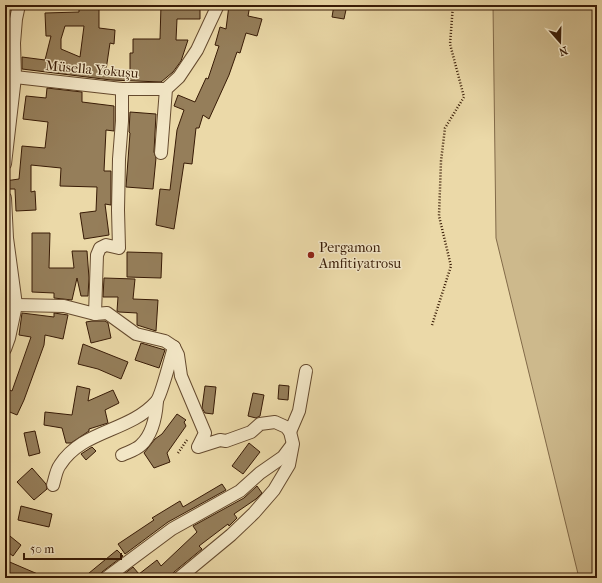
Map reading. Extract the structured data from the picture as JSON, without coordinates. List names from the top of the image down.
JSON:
{
  "streets": {
    "street": ["Müsella Yokuşu"]
  },
  "places": ["Pergamon Amfitiyatrosu"],
  "scale_bar": "50 m",
  "north": "bottom"
}
